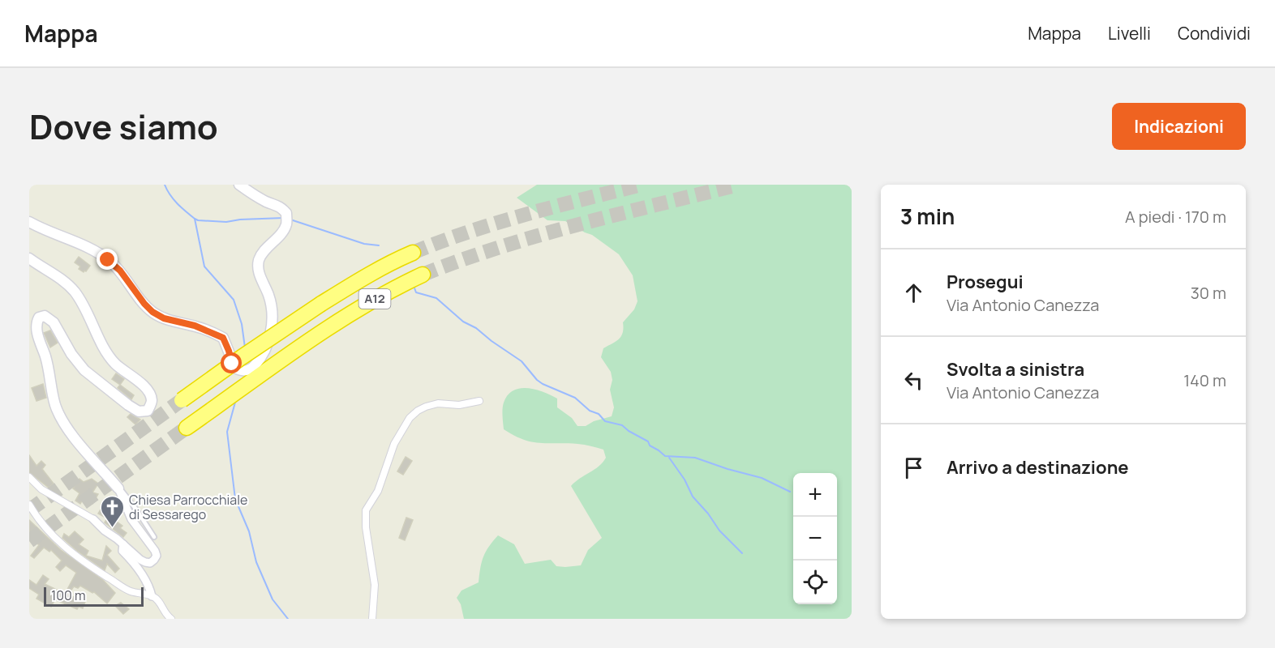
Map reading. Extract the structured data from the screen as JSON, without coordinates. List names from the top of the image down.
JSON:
{
  "streets": {
    "highway": ["A12"]
  },
  "places": {
    "church": ["Chiesa Parrocchiale di Sessarego"]
  },
  "scale_bar": "100 m",
  "page": {
    "header": "Mappa",
    "nav": ["Mappa", "Livelli", "Condividi"],
    "title": "Dove siamo",
    "buttons": "Indicazioni",
    "heading": ["3 min", "A piedi · 170 m"],
    "list": [
      ["Prosegui", "Via Antonio Canezza", "30 m"],
      ["Svolta a sinistra", "Via Antonio Canezza", "140 m"],
      "Arrivo a destinazione"
    ],
    "map_buttons": ["+", "−"],
    "scale": "100 m"
  }
}
